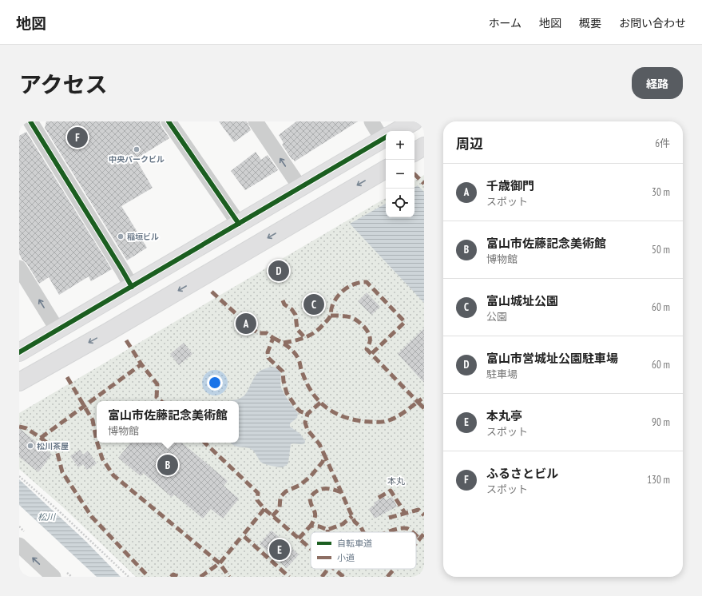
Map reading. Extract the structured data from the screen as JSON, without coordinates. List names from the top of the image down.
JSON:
{
  "districts": ["本丸"],
  "water": ["松川"],
  "places": ["中央パークビル", "稲垣ビル", "松川茶屋"],
  "legend": ["自転車道", "小道"],
  "page": {
    "header": "地図",
    "nav": [
      "ホーム",
      "地図",
      "概要",
      "お問い合わせ"
    ],
    "title": "アクセス",
    "buttons": "経路",
    "heading": ["周辺", "6件"],
    "pins": [
      "F",
      "D",
      "C",
      "A",
      "B",
      "E"
    ],
    "map_buttons": ["+", "−"],
    "list": [
      {
        "mark": "A",
        "name": "千歳御門",
        "note": "スポット",
        "value": "30 m"
      },
      {
        "mark": "B",
        "name": "富山市佐藤記念美術館",
        "note": "博物館",
        "value": "50 m"
      },
      {
        "mark": "C",
        "name": "富山城址公園",
        "note": "公園",
        "value": "60 m"
      },
      {
        "mark": "D",
        "name": "富山市営城址公園駐車場",
        "note": "駐車場",
        "value": "60 m"
      },
      {
        "mark": "E",
        "name": "本丸亭",
        "note": "スポット",
        "value": "90 m"
      },
      {
        "mark": "F",
        "name": "ふるさとビル",
        "note": "スポット",
        "value": "130 m"
      }
    ],
    "popup": ["富山市佐藤記念美術館", "博物館"]
  }
}
